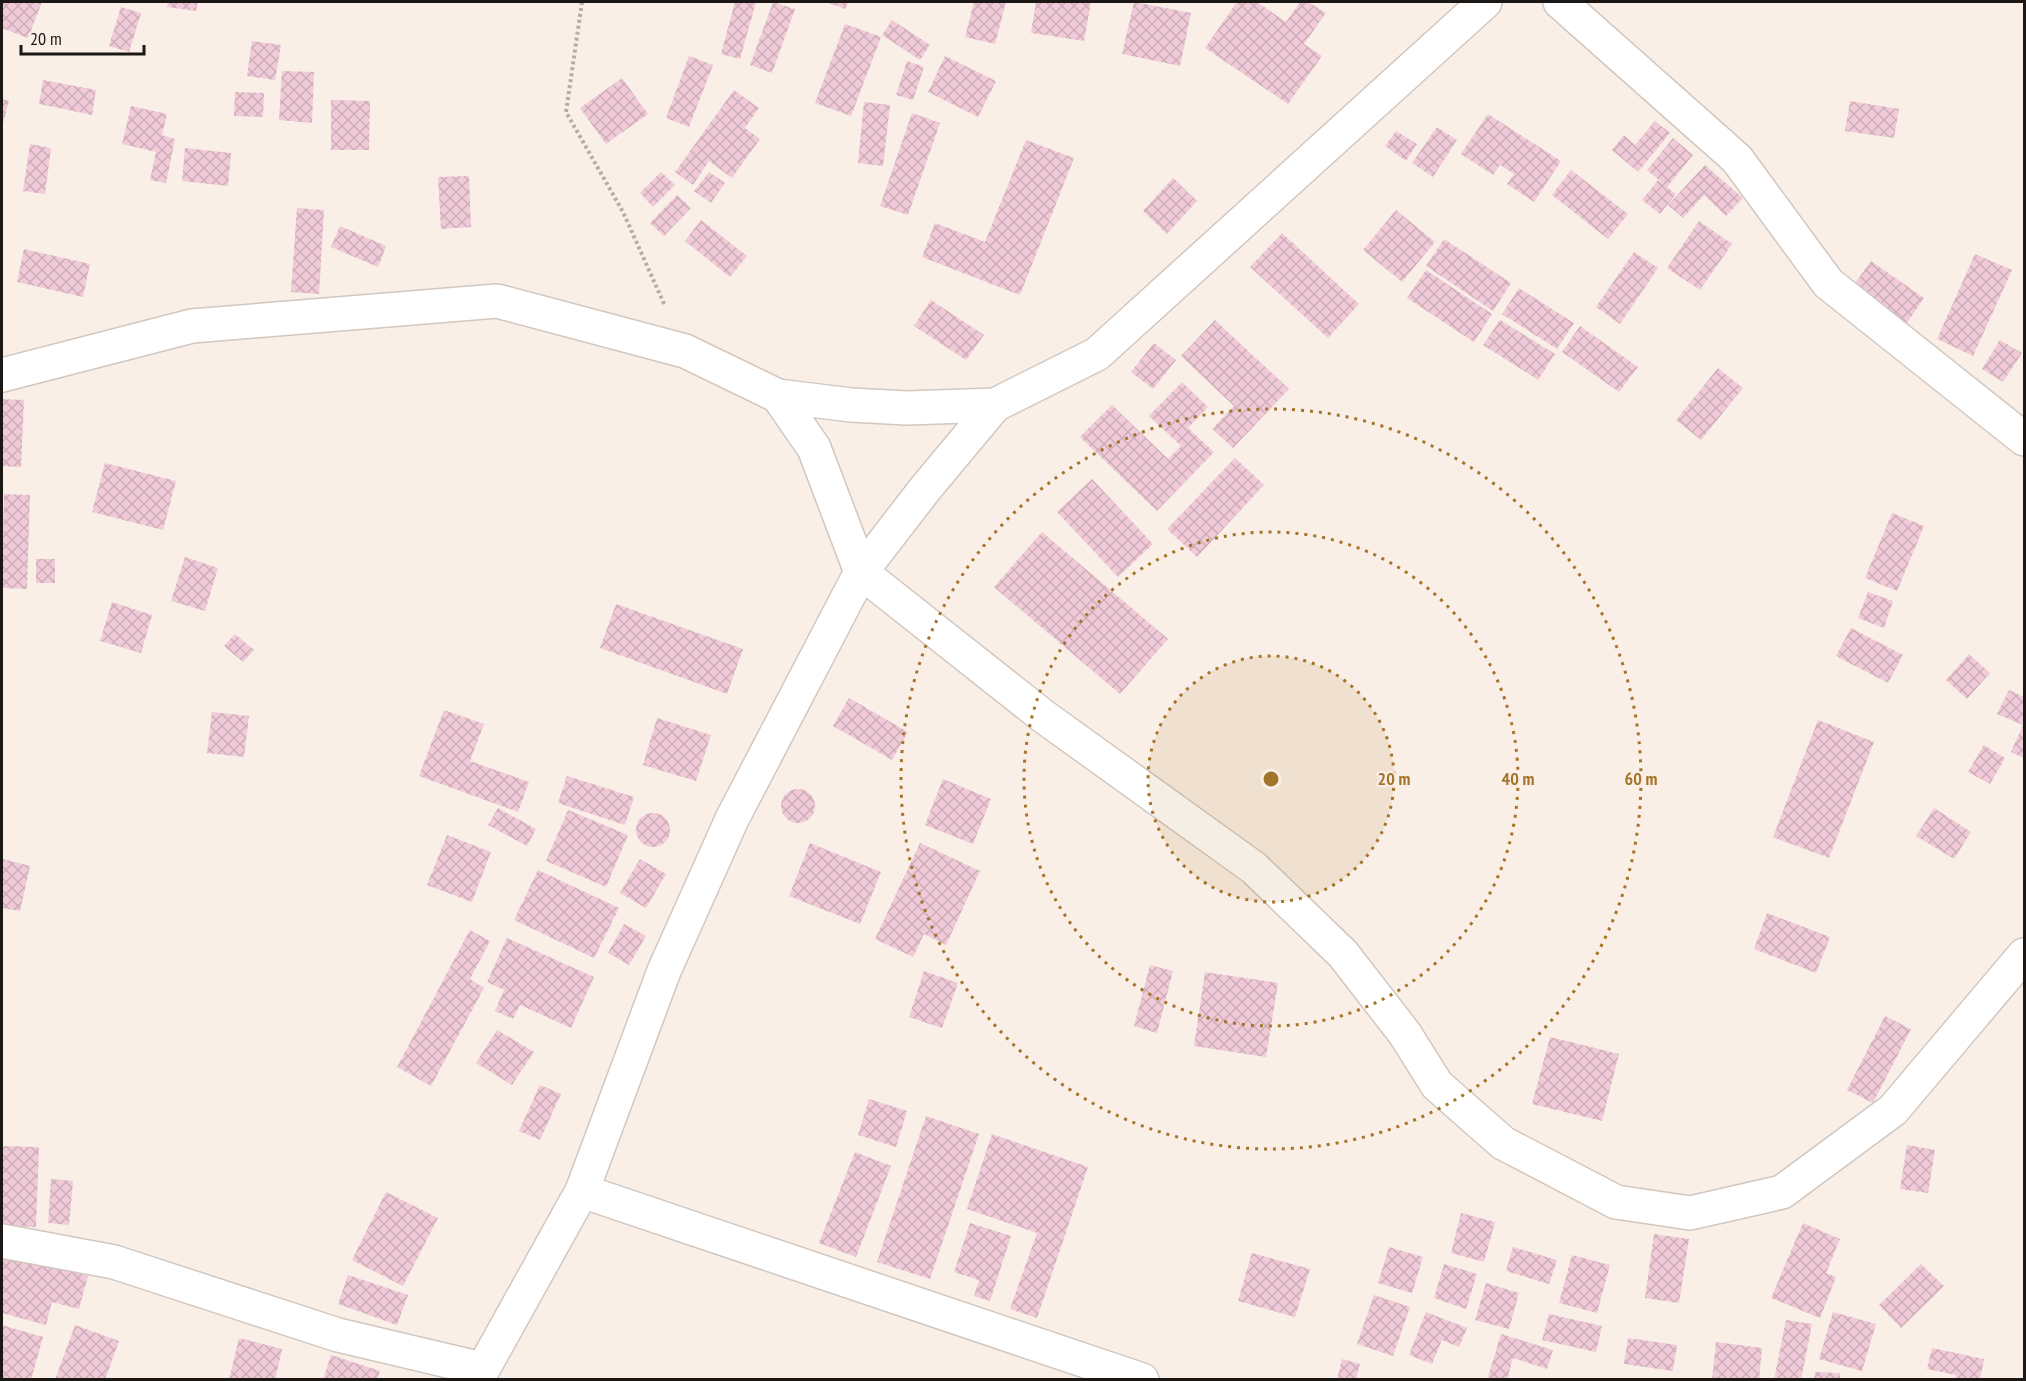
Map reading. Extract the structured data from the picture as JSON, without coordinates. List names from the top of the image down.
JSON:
{
  "scale_bar": "20 m",
  "rings": ["20 m", "40 m", "60 m"]
}
